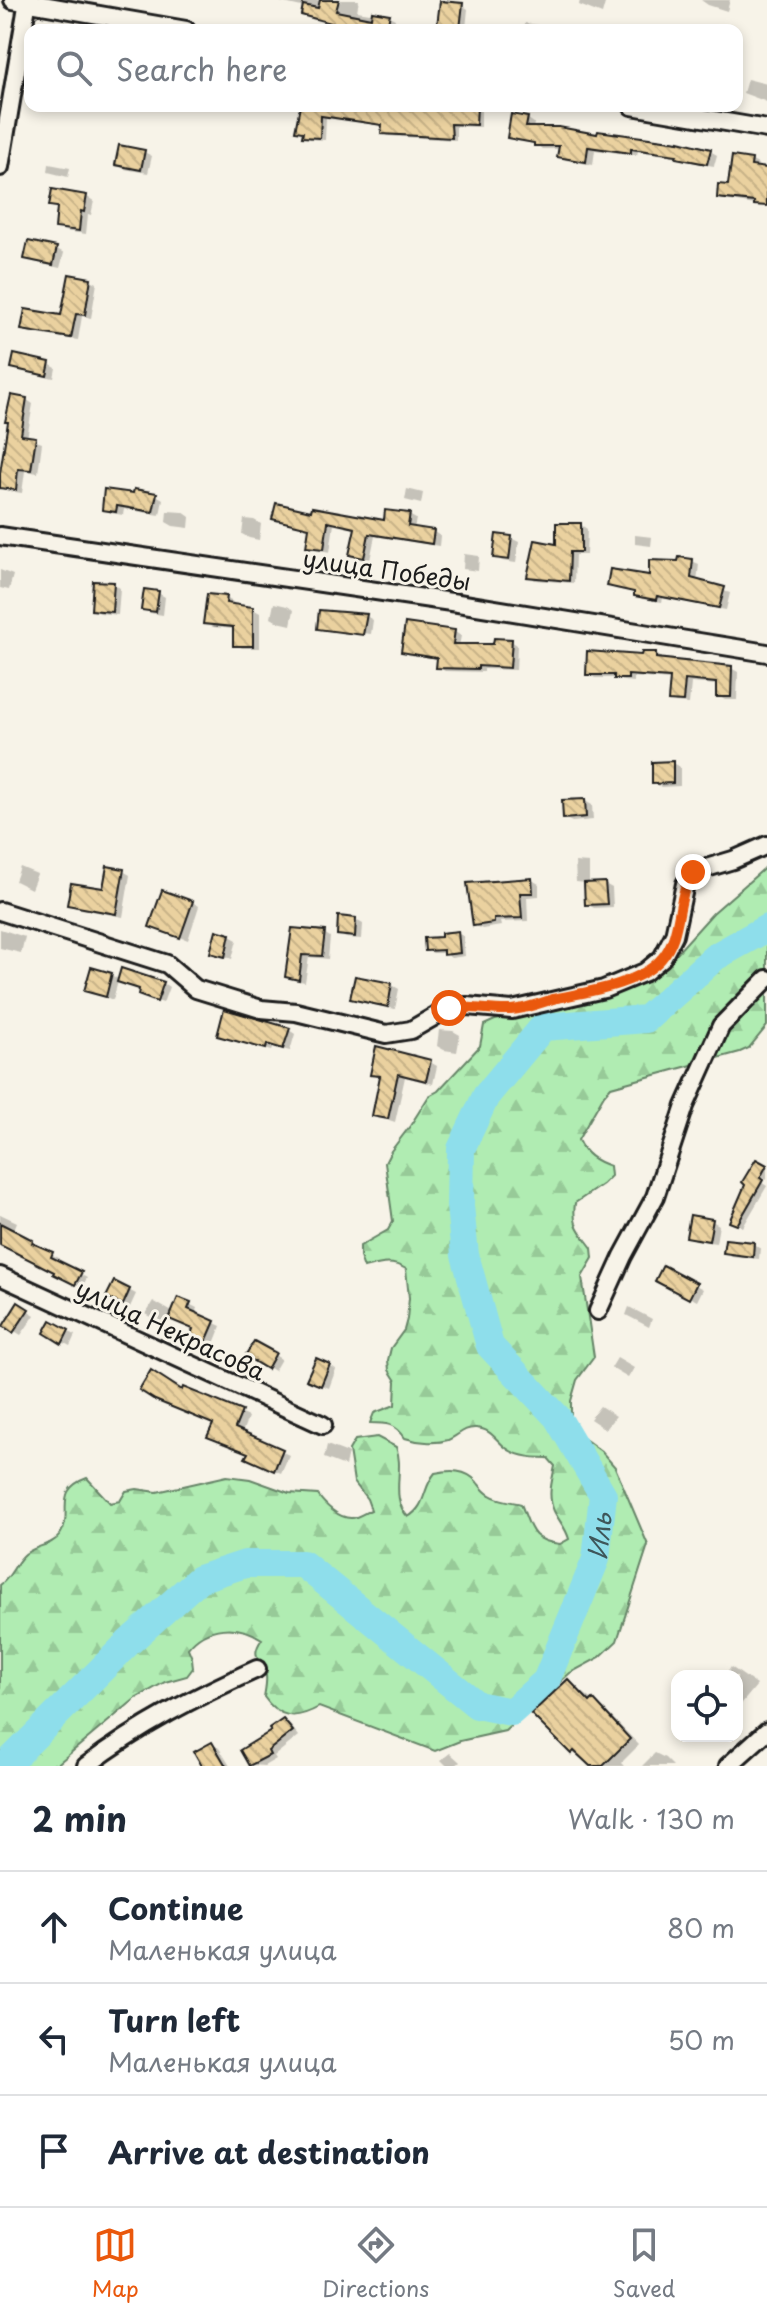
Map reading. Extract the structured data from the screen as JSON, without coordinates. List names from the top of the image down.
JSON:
{
  "streets": {
    "street": ["улица Победы", "улица Некрасова"]
  },
  "water": ["Иль"],
  "page": {
    "search": "Search here",
    "heading": ["2 min", "Walk · 130 m"],
    "list": [
      ["Continue", "Маленькая улица", "80 m"],
      ["Turn left", "Маленькая улица", "50 m"],
      "Arrive at destination"
    ],
    "nav": ["Map", "Directions", "Saved"]
  }
}
